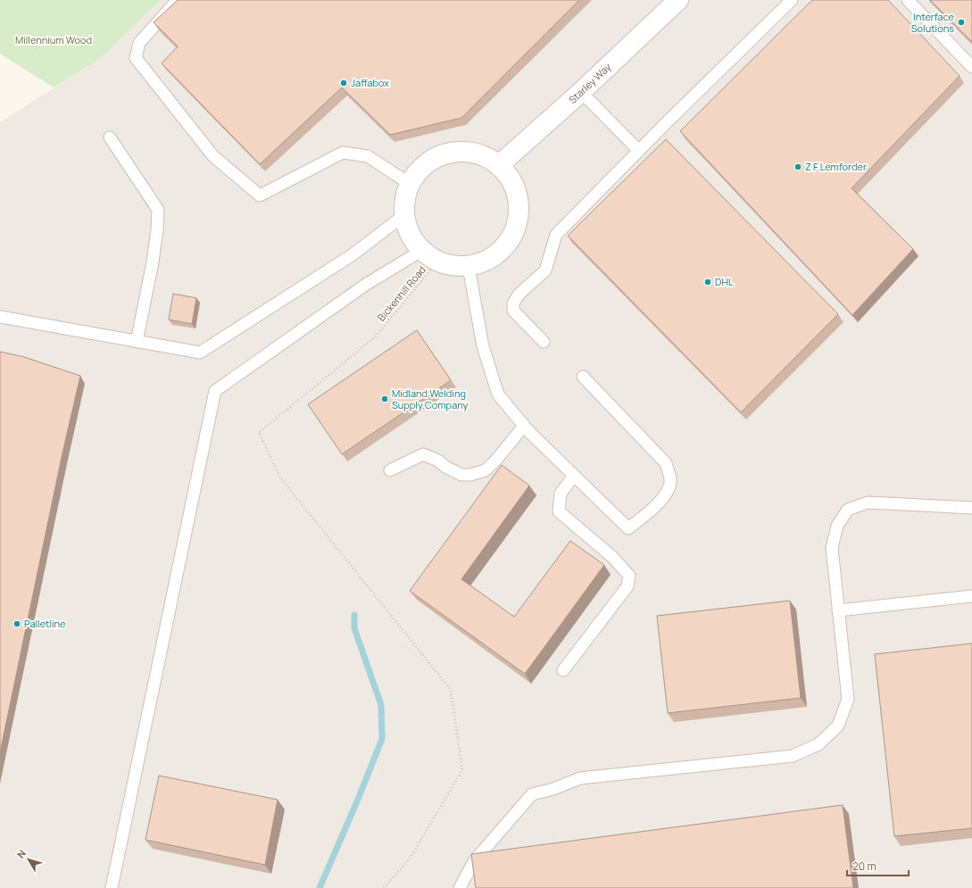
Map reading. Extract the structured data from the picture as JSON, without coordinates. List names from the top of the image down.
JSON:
{
  "streets": {
    "street": ["Starley Way"],
    "path": ["Bickenhill Road"]
  },
  "crossings": [
    ["Starley Way", "Bickenhill Road"]
  ],
  "parks": ["Millennium Wood"],
  "places": [
    "Interface Solutions",
    "Jaffabox",
    "Z F Lemforder",
    "DHL",
    "Midland Welding Supply Company",
    "Palletline"
  ],
  "scale_bar": "20 m",
  "north": "top left"
}
